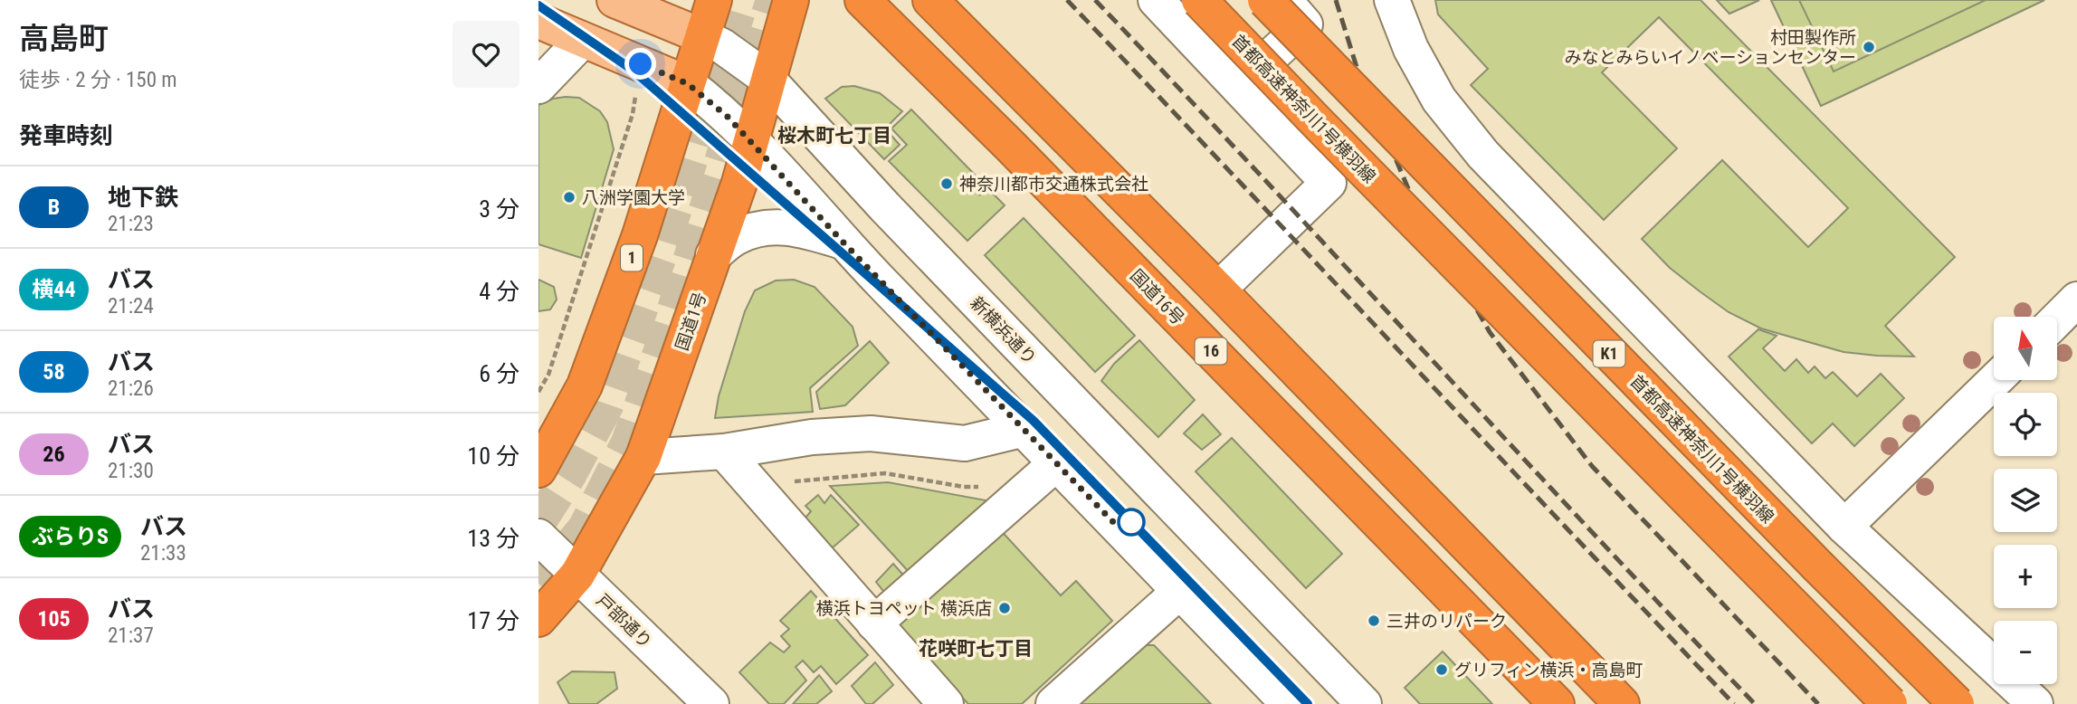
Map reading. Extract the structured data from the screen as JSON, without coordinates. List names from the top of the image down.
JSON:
{
  "streets": {
    "highway": [
      "首都高速神奈川1号横羽線",
      "1",
      "国道16号",
      "国道1号",
      "16",
      "K1"
    ],
    "main road": ["新横浜通り"],
    "street": ["戸部通り"]
  },
  "crossings": [
    ["1", "新横浜通り"],
    ["国道1号", "新横浜通り"],
    ["国道1号", "戸部通り"]
  ],
  "districts": ["桜木町七丁目", "花咲町七丁目"],
  "places": [
    "村田製作所 みなとみらいイノベーションセンター",
    "神奈川都市交通株式会社",
    "八洲学園大学",
    "横浜トヨペット 横浜店",
    "三井のリパーク",
    "グリフィン横浜・高島町"
  ],
  "lines": ["metro line B"],
  "north": "top",
  "page": {
    "heading": [
      ["高島町", "徒歩 · 2 分 · 150 m"],
      "発車時刻"
    ],
    "list": [
      {
        "mark": "B",
        "name": "地下鉄",
        "note": "21:23",
        "value": "3 分"
      },
      {
        "mark": "横44",
        "name": "バス",
        "note": "21:24",
        "value": "4 分"
      },
      {
        "mark": "58",
        "name": "バス",
        "note": "21:26",
        "value": "6 分"
      },
      {
        "mark": "26",
        "name": "バス",
        "note": "21:30",
        "value": "10 分"
      },
      {
        "mark": "ぶらりS",
        "name": "バス",
        "note": "21:33",
        "value": "13 分"
      },
      {
        "mark": "105",
        "name": "バス",
        "note": "21:37",
        "value": "17 分"
      }
    ],
    "map_buttons": ["+", "−"]
  }
}
